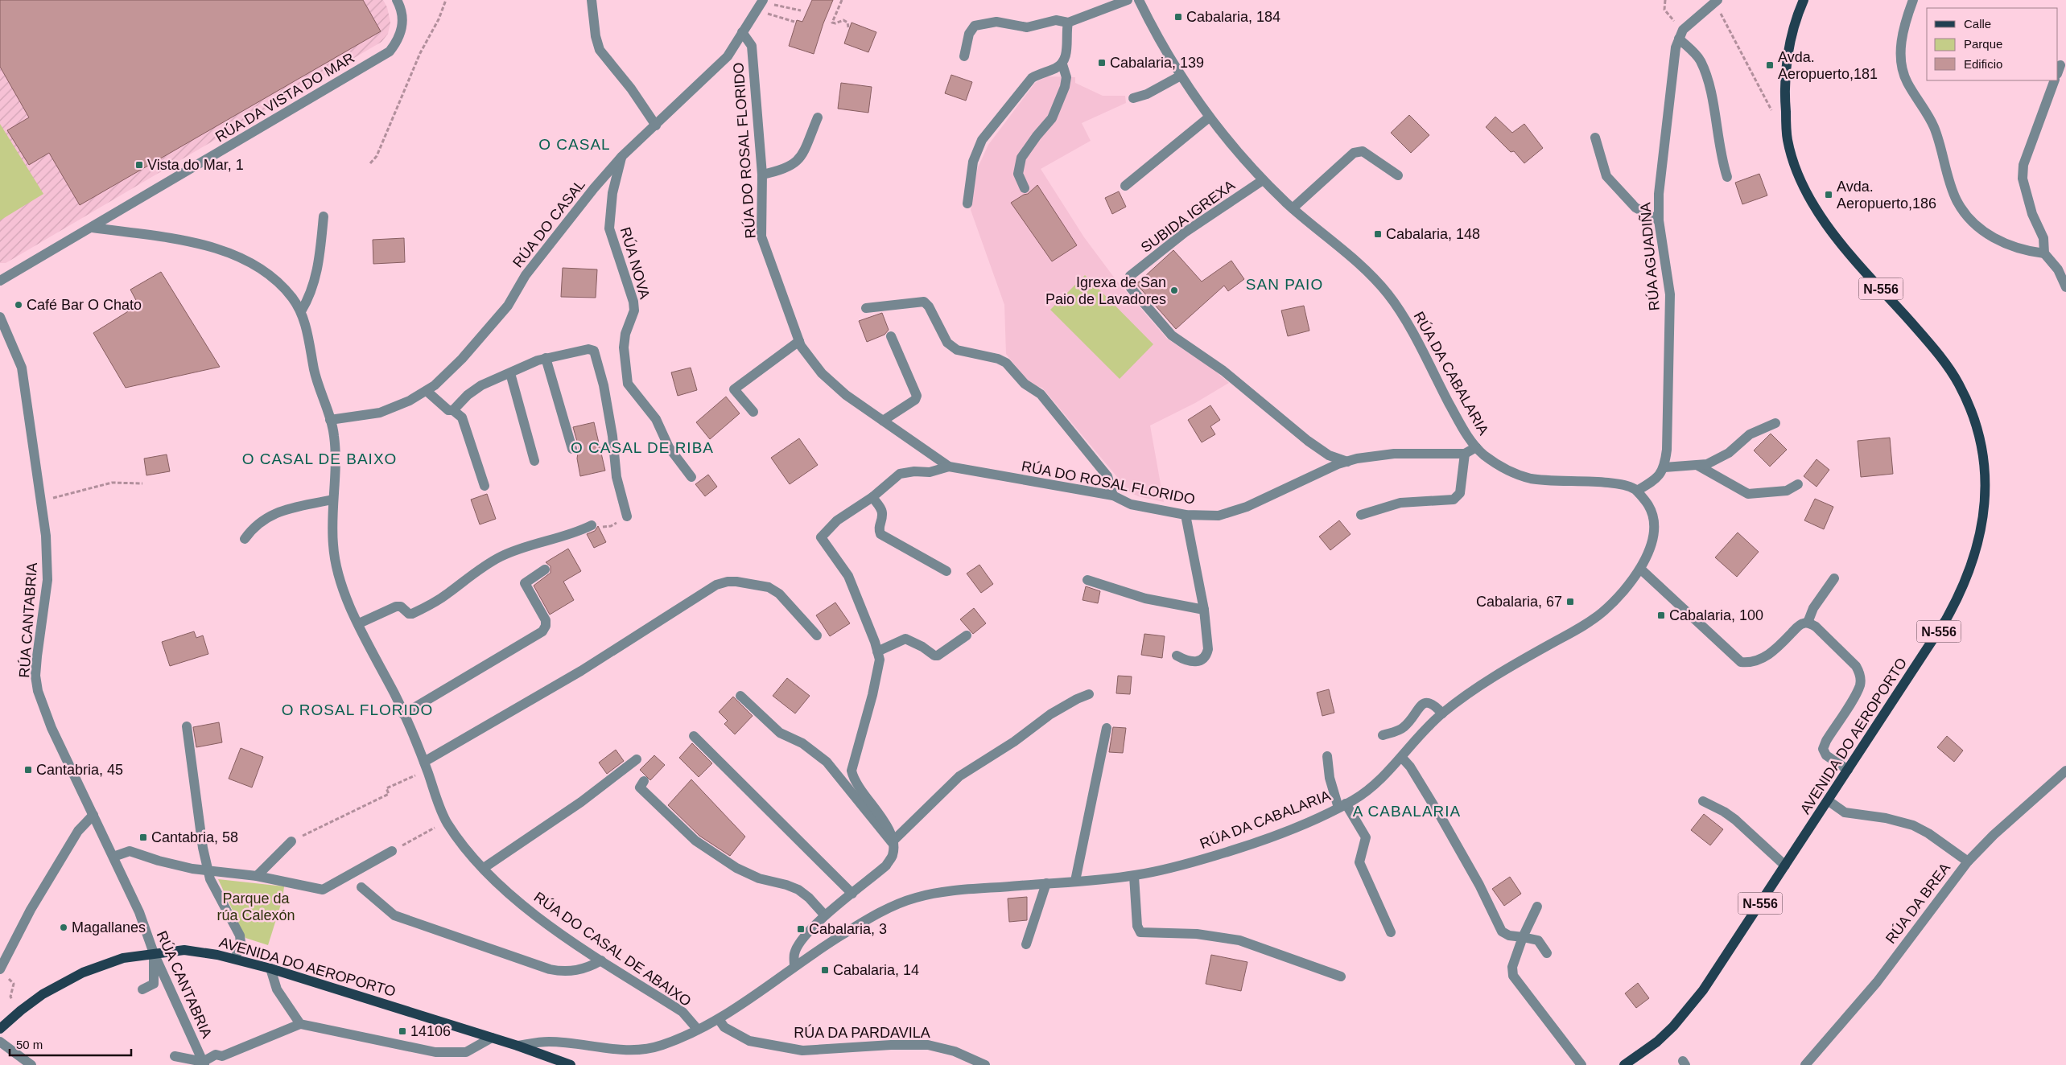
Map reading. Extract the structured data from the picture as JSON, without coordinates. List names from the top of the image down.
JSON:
{
  "streets": {
    "main road": ["N-556", "AVENIDA DO AEROPORTO"],
    "street": [
      "RÚA DA VISTA DO MAR",
      "RÚA DO ROSAL FLORIDO",
      "SUBIDA IGREXA",
      "RÚA DO CASAL",
      "RÚA AGUADIÑA",
      "RÚA NOVA",
      "RÚA DA CABALARIA",
      "RÚA CANTABRIA",
      "RÚA DA BREA",
      "RÚA DO CASAL DE ABAIXO",
      "RÚA DA PARDAVILA"
    ]
  },
  "crossings": [
    ["RÚA DA VISTA DO MAR", "RÚA DO CASAL DE ABAIXO"],
    ["RÚA DO ROSAL FLORIDO", "SUBIDA IGREXA"],
    ["RÚA DO ROSAL FLORIDO", "RÚA DO CASAL"],
    ["RÚA DO ROSAL FLORIDO", "RÚA DA CABALARIA"],
    ["SUBIDA IGREXA", "RÚA DA CABALARIA"],
    ["RÚA DO CASAL", "RÚA NOVA"],
    ["RÚA DO CASAL", "RÚA DO CASAL DE ABAIXO"],
    ["RÚA DA CABALARIA", "AVENIDA DO AEROPORTO"],
    ["RÚA DA CABALARIA", "RÚA DO CASAL DE ABAIXO"],
    ["RÚA DA CABALARIA", "RÚA DA PARDAVILA"],
    ["RÚA CANTABRIA", "AVENIDA DO AEROPORTO"]
  ],
  "districts": [
    "O CASAL",
    "SAN PAIO",
    "O CASAL DE RIBA",
    "O CASAL DE BAIXO",
    "O ROSAL FLORIDO",
    "A CABALARIA"
  ],
  "parks": ["Parque da rúa Calexón"],
  "places": {
    "transit": [
      "Cabalaria, 184",
      "Cabalaria, 139",
      "Avda. Aeropuerto,181",
      "Vista do Mar, 1",
      "Avda. Aeropuerto,186",
      "Cabalaria, 148",
      "Cabalaria, 67",
      "Cabalaria, 100",
      "Cantabria, 45",
      "Cantabria, 58",
      "Cabalaria, 3",
      "Cabalaria, 14",
      "14106"
    ],
    "other": ["Igrexa de San Paio de Lavadores", "Café Bar O Chato", "Magallanes"]
  },
  "legend": ["Calle", "Parque", "Edificio"],
  "scale_bar": "50 m"
}
